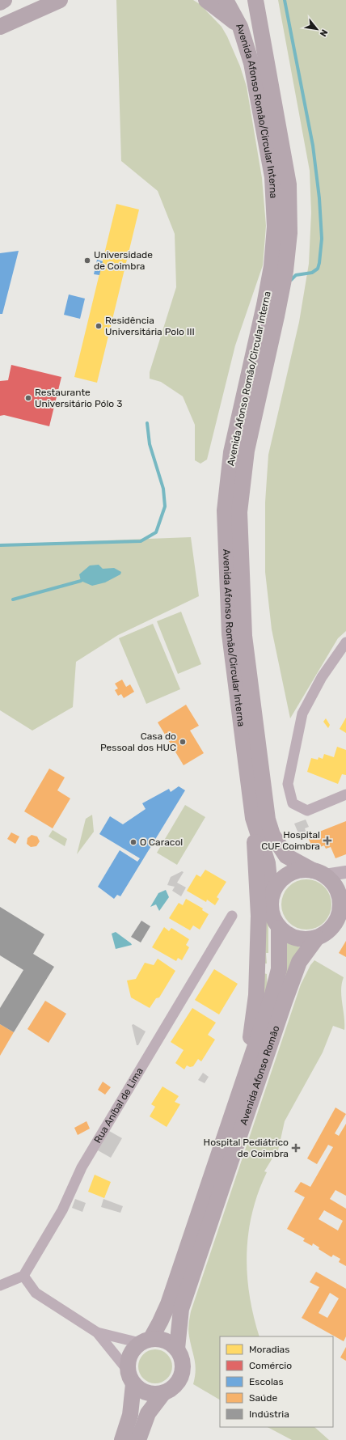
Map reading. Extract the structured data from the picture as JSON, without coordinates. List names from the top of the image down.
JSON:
{
  "streets": {
    "main road": ["Avenida Afonso Romão/Circular Interna", "Avenida Afonso Romão"],
    "street": ["Rua Aníbal de Lima"]
  },
  "crossings": [
    ["Avenida Afonso Romão/Circular Interna", "Avenida Afonso Romão"]
  ],
  "places": {
    "other": [
      "Universidade de Coimbra",
      "Residência Universitária Polo III",
      "Restaurante Universitário Pólo 3",
      "Casa do Pessoal dos HUC",
      "O Caracol"
    ],
    "health": ["Hospital CUF Coimbra", "Hospital Pediátrico de Coimbra"]
  },
  "legend": [
    "Moradias",
    "Comércio",
    "Escolas",
    "Saúde",
    "Indústria"
  ],
  "north": "bottom right"
}
